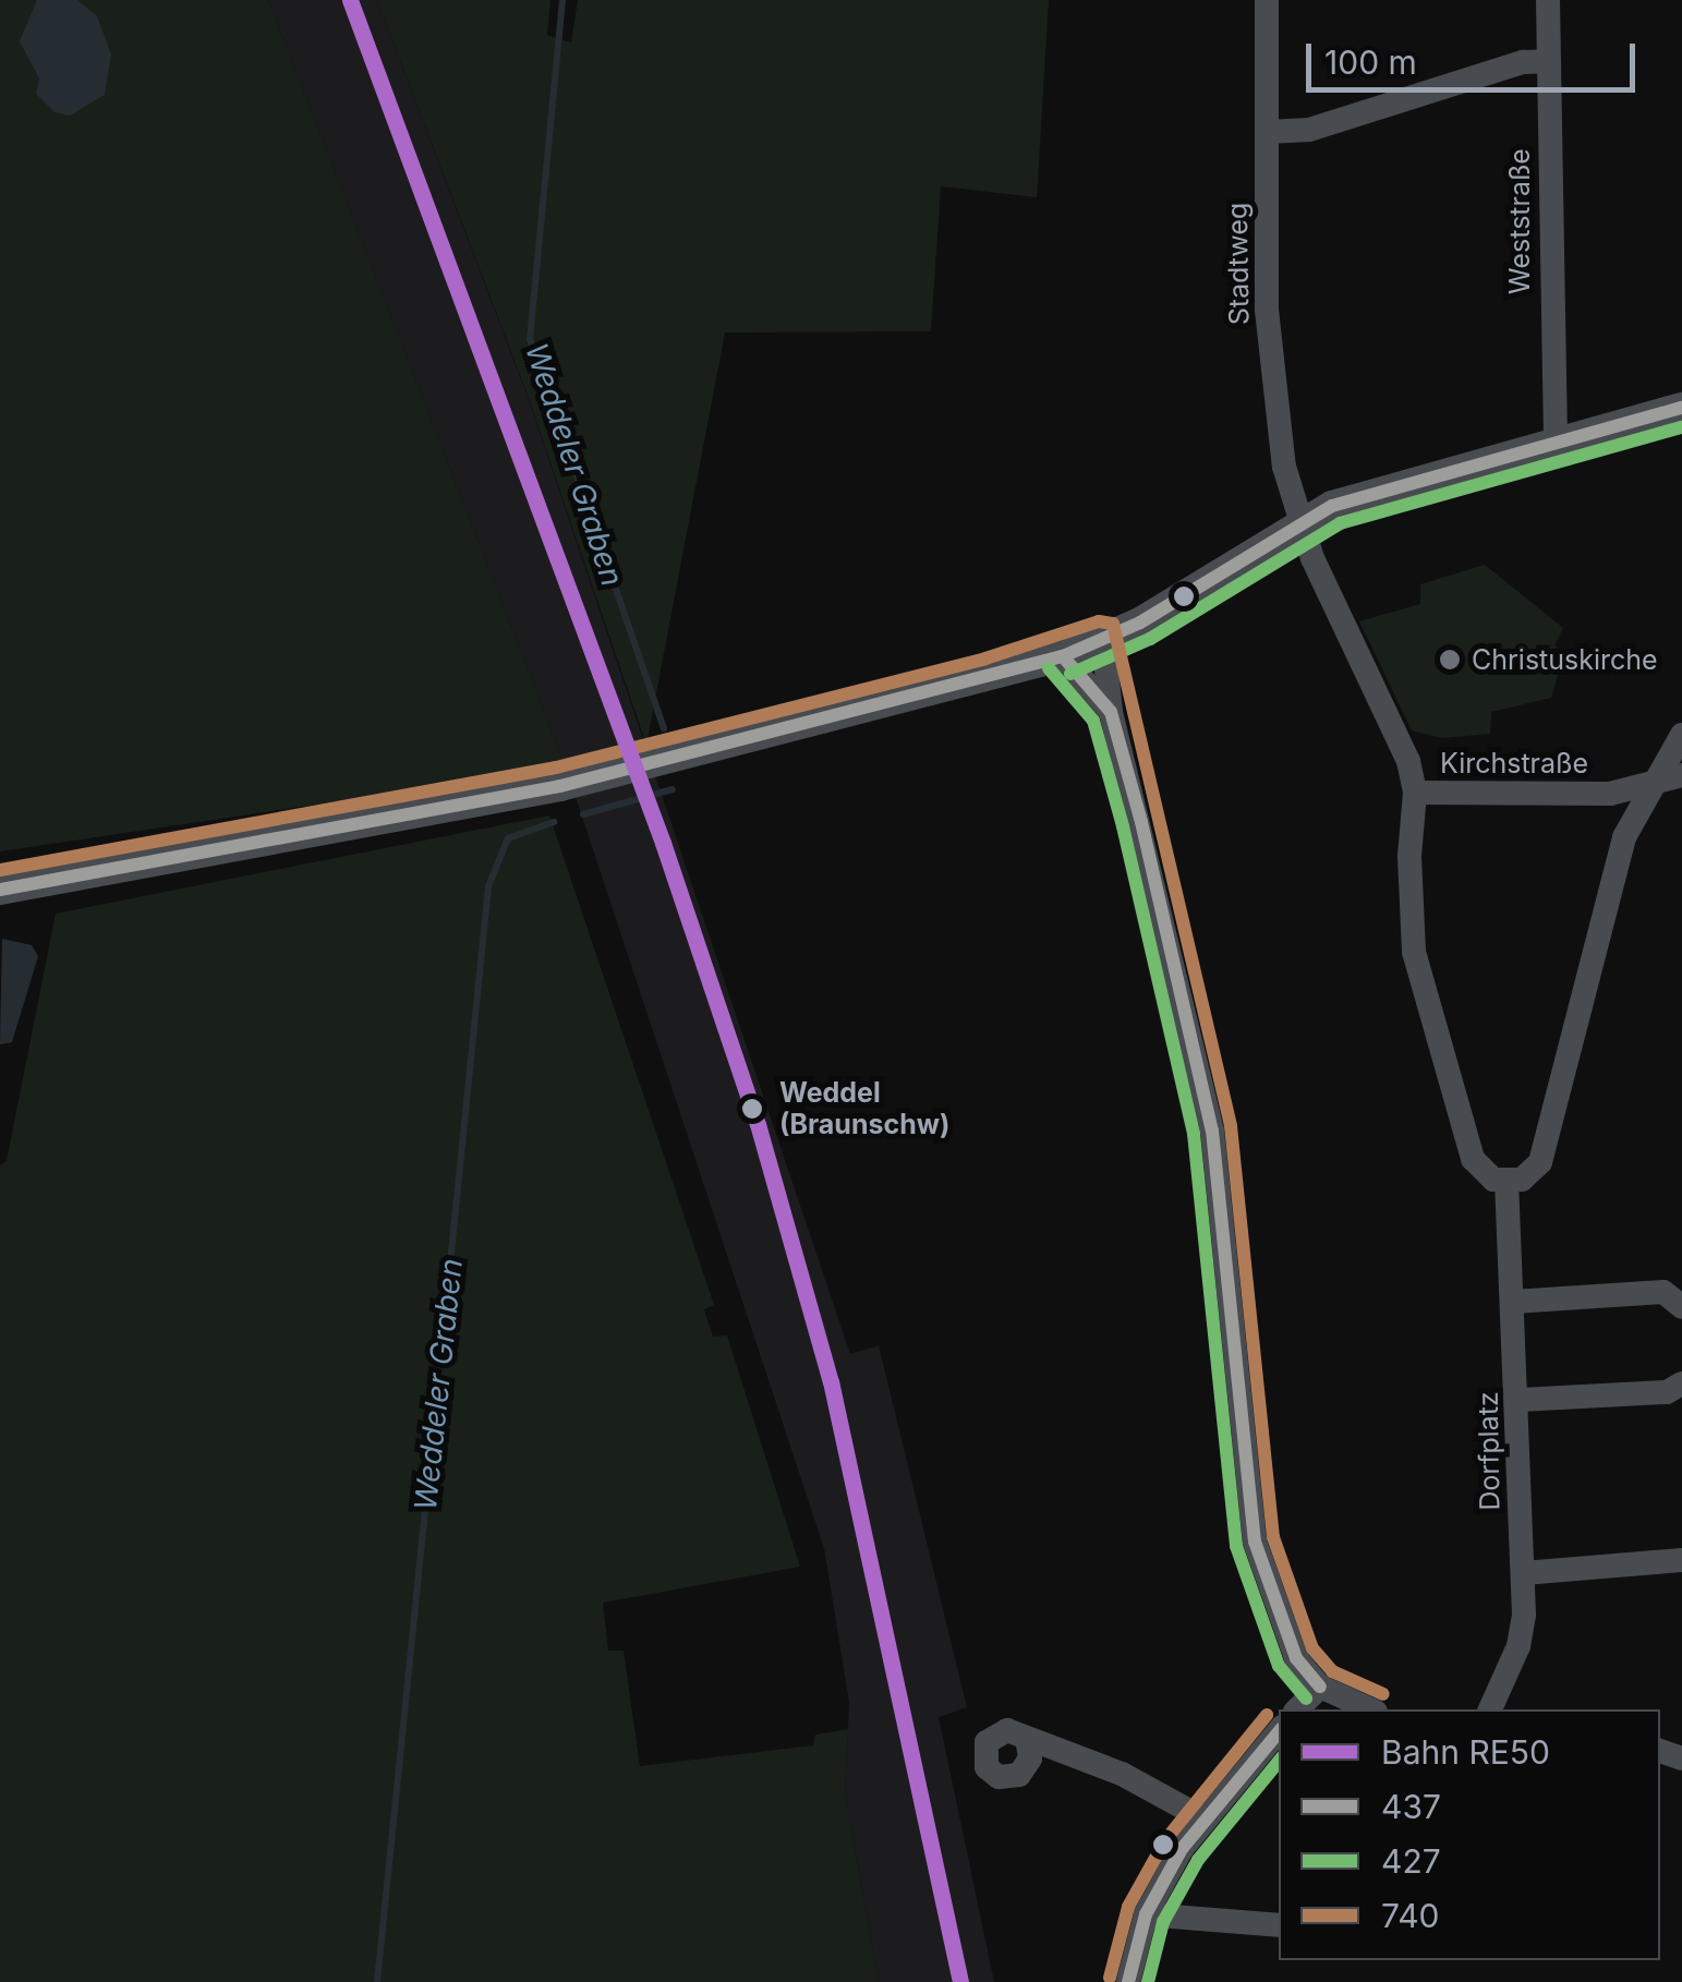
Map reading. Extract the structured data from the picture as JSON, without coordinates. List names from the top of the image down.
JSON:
{
  "streets": {
    "street": [
      "Weststraße",
      "Stadtweg",
      "Kirchstraße",
      "Dorfplatz"
    ]
  },
  "crossings": [
    ["Stadtweg", "Kirchstraße"]
  ],
  "water": ["Weddeler Graben"],
  "places": ["Christuskirche", "Weddel (Braunschw)"],
  "lines": [
    "rail line RE50",
    "transit line 437",
    "transit line 427",
    "transit line 740"
  ],
  "legend": [
    "Bahn RE50",
    "437",
    "427",
    "740"
  ],
  "scale_bar": "100 m"
}
